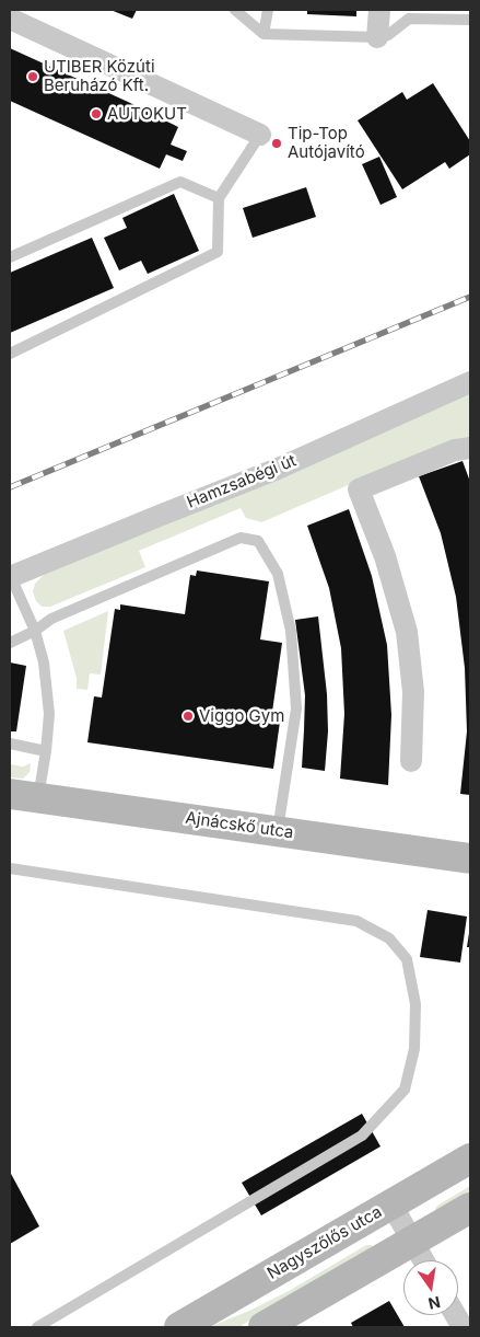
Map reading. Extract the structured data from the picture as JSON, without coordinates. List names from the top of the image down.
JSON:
{
  "streets": {
    "main road": ["Ajnácskő utca", "Nagyszőlős utca"],
    "street": ["Hamzsabégi út"]
  },
  "places": [
    "UTIBER Közúti Beruházó Kft.",
    "AUTOKUT",
    "Tip-Top Autójavító",
    "Viggo Gym"
  ],
  "north": "bottom"
}
